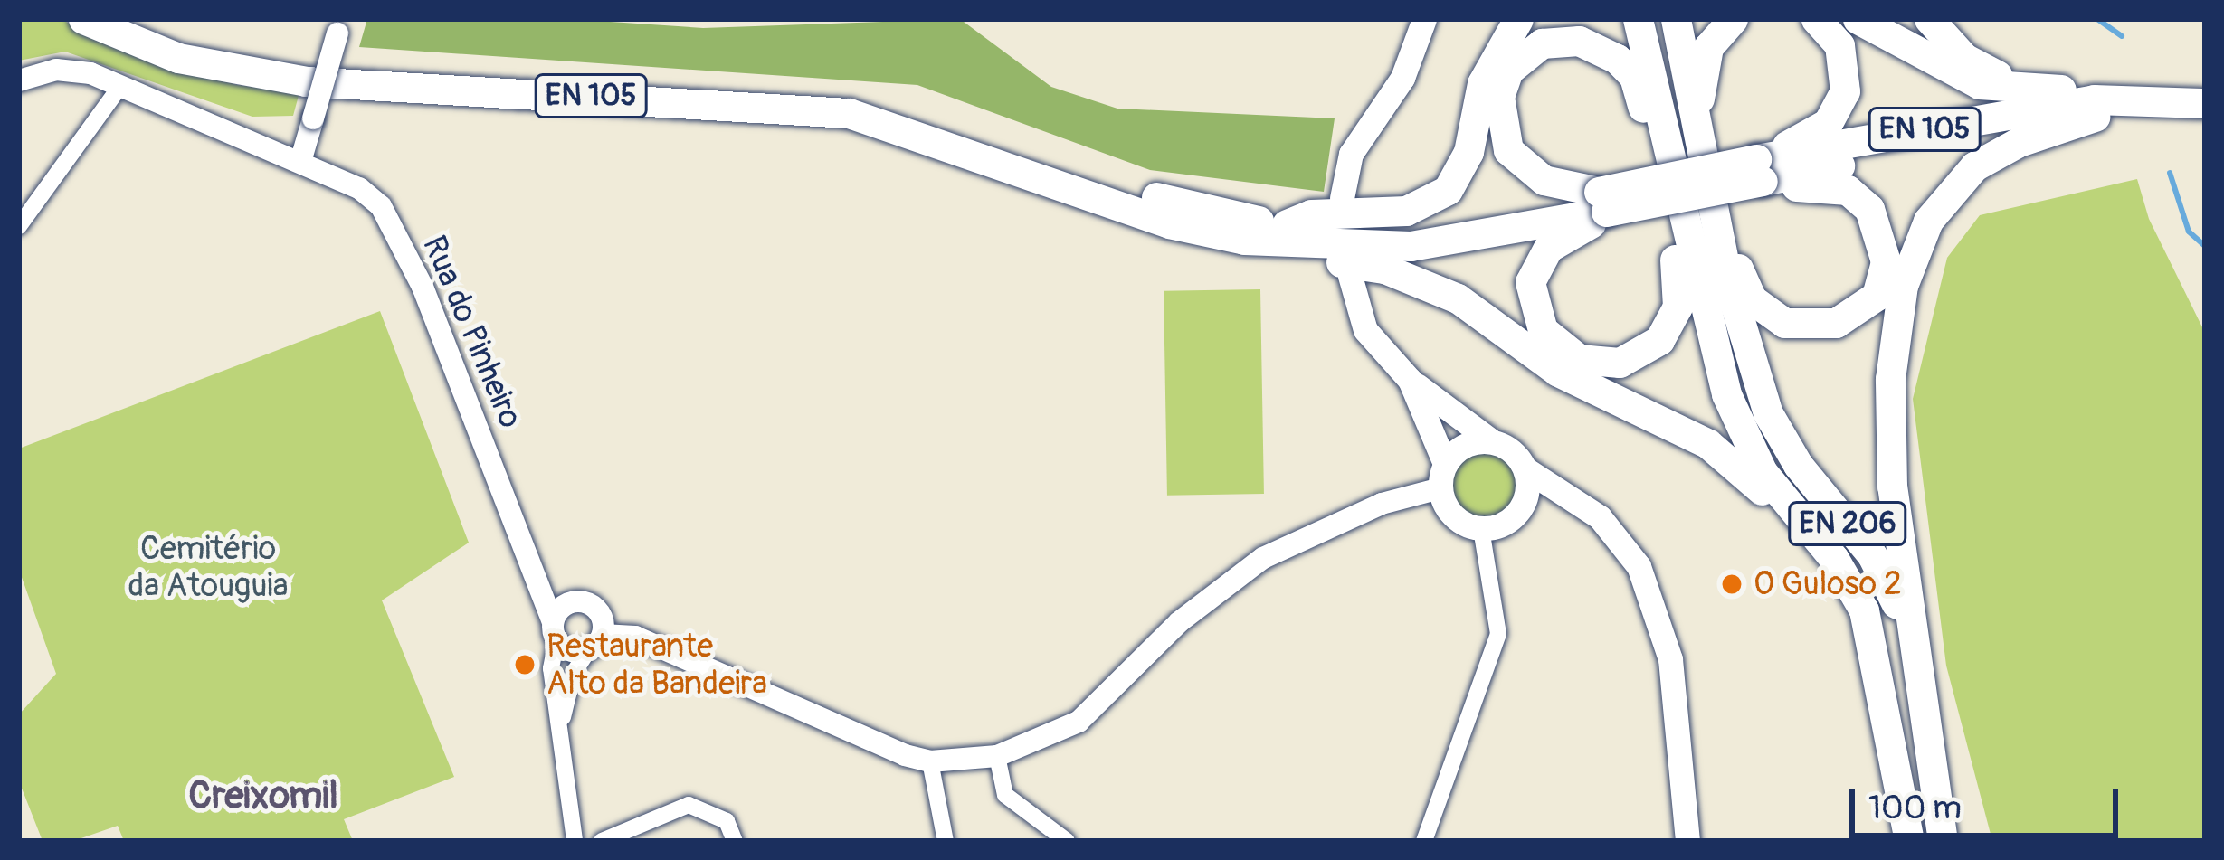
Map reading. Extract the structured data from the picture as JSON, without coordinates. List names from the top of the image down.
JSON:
{
  "streets": {
    "highway": ["EN 105", "EN 206"],
    "street": ["Rua do Pinheiro"]
  },
  "districts": ["Creixomil"],
  "parks": ["Cemitério da Atouguia"],
  "places": ["O Guloso 2", "Restaurante Alto da Bandeira"],
  "scale_bar": "100 m"
}
